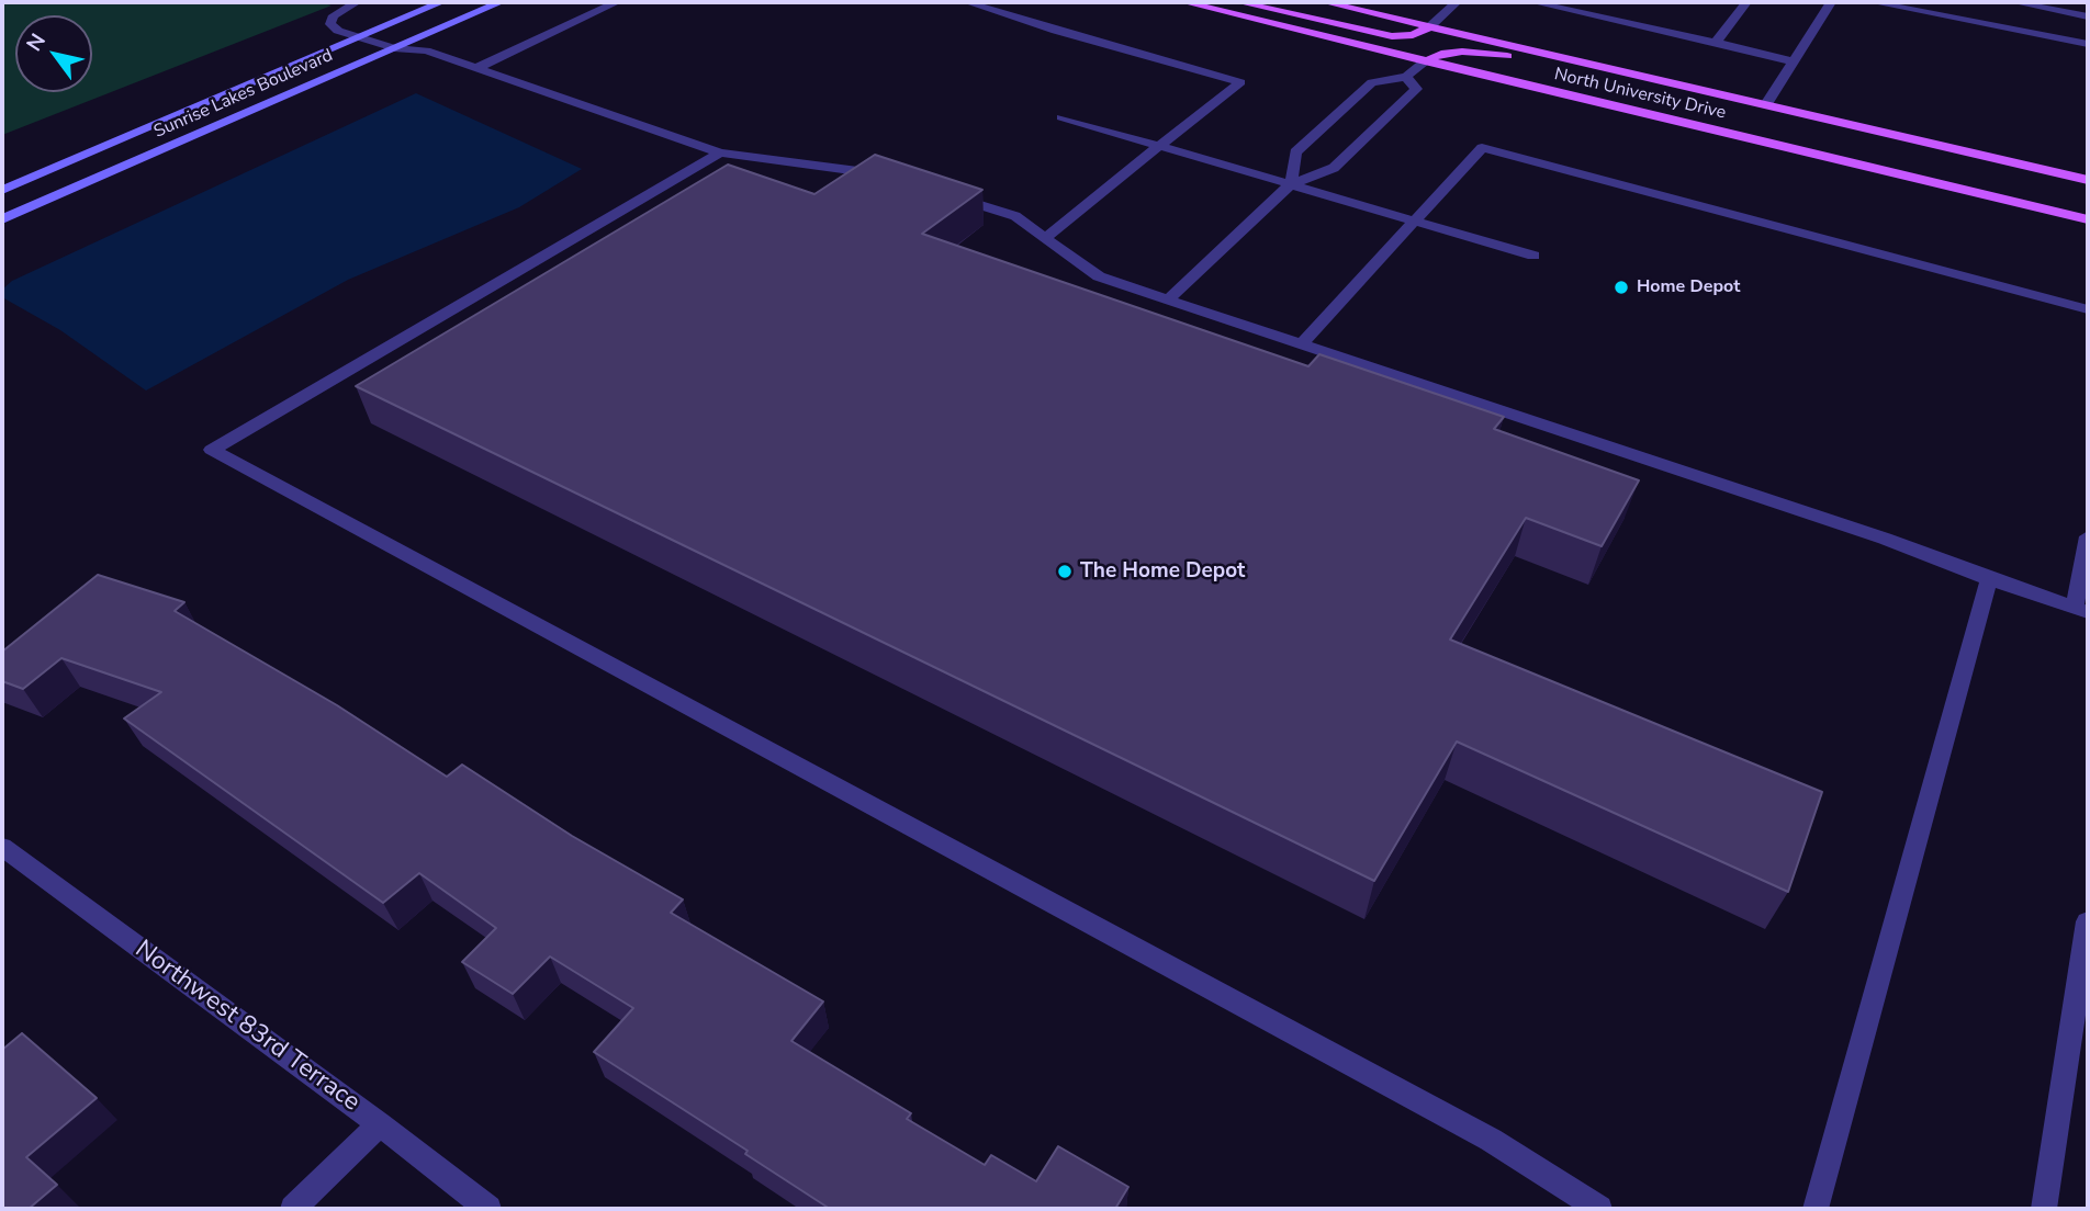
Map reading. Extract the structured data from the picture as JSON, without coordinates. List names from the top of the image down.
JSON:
{
  "streets": {
    "main road": ["North University Drive"],
    "street": ["Sunrise Lakes Boulevard", "Northwest 83rd Terrace"]
  },
  "places": ["Home Depot", "The Home Depot"],
  "north": "top left"
}
